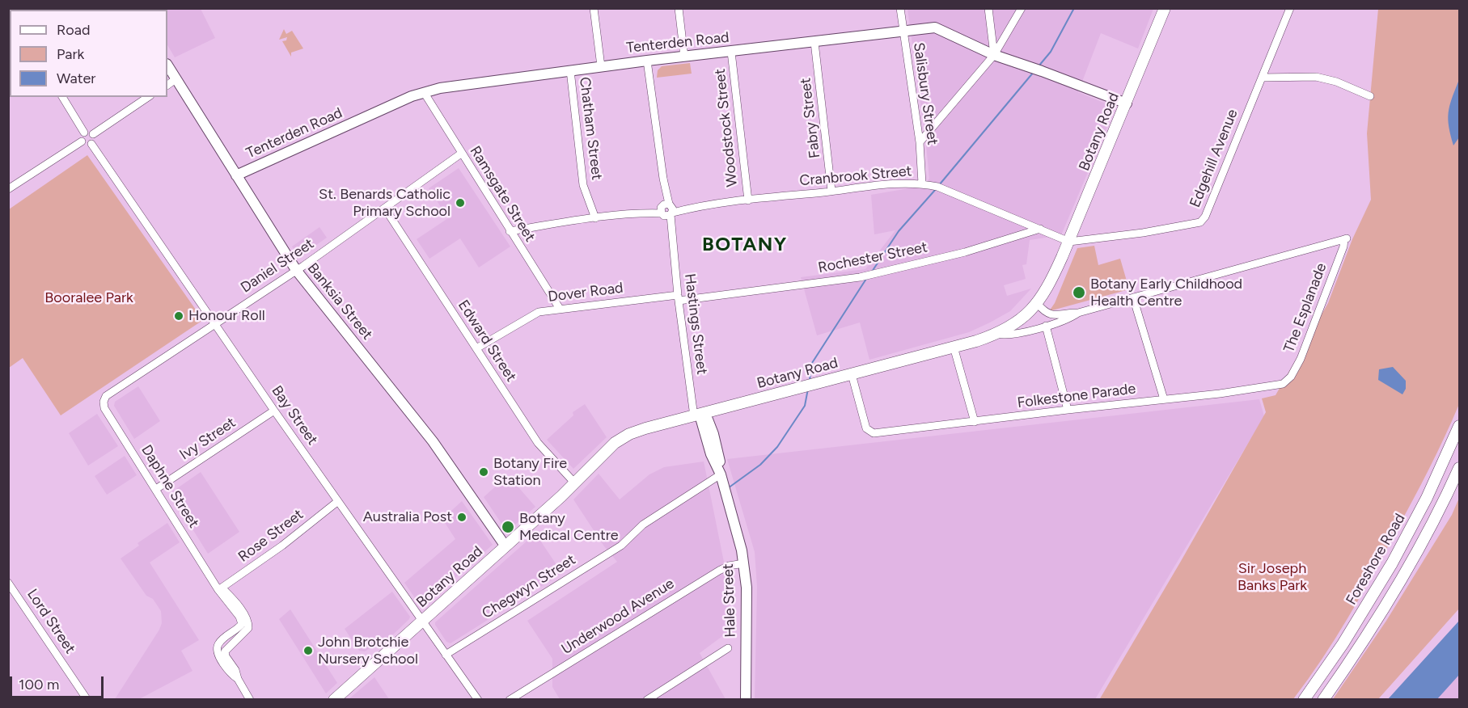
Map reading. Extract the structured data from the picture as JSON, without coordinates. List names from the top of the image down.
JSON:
{
  "streets": {
    "main road": ["Botany Road", "Foreshore Road"],
    "street": [
      "Tenterden Road",
      "Salisbury Street",
      "Fabry Street",
      "Woodstock Street",
      "Chatham Street",
      "Edgehill Avenue",
      "Cranbrook Street",
      "Ramsgate Street",
      "Rochester Street",
      "Daniel Street",
      "Dover Road",
      "Banksia Street",
      "The Esplanade",
      "Hastings Street",
      "Edward Street",
      "Folkestone Parade",
      "Bay Street",
      "Ivy Street",
      "Daphne Street",
      "Rose Street",
      "Chegwyn Street",
      "Hale Street",
      "Underwood Avenue",
      "Lord Street"
    ]
  },
  "crossings": [
    ["Tenterden Road", "Salisbury Street"],
    ["Tenterden Road", "Fabry Street"],
    ["Tenterden Road", "Woodstock Street"],
    ["Tenterden Road", "Chatham Street"],
    ["Tenterden Road", "Botany Road"],
    ["Tenterden Road", "Ramsgate Street"],
    ["Tenterden Road", "Banksia Street"],
    ["Tenterden Road", "Hastings Street"],
    ["Salisbury Street", "Cranbrook Street"],
    ["Fabry Street", "Cranbrook Street"],
    ["Woodstock Street", "Cranbrook Street"],
    ["Chatham Street", "Cranbrook Street"],
    ["Botany Road", "Edgehill Avenue"],
    ["Botany Road", "Cranbrook Street"],
    ["Botany Road", "Banksia Street"],
    ["Botany Road", "Hastings Street"],
    ["Botany Road", "Edward Street"],
    ["Botany Road", "Folkestone Parade"],
    ["Botany Road", "Bay Street"],
    ["Botany Road", "Hale Street"],
    ["Edgehill Avenue", "Cranbrook Street"],
    ["Cranbrook Street", "Ramsgate Street"],
    ["Cranbrook Street", "Rochester Street"],
    ["Cranbrook Street", "Hastings Street"],
    ["Ramsgate Street", "Daniel Street"],
    ["Ramsgate Street", "Dover Road"],
    ["Rochester Street", "Dover Road"],
    ["Rochester Street", "Hastings Street"],
    ["Daniel Street", "Banksia Street"],
    ["Daniel Street", "Edward Street"],
    ["Daniel Street", "Bay Street"],
    ["Daniel Street", "Daphne Street"],
    ["Dover Road", "Hastings Street"],
    ["Dover Road", "Edward Street"],
    ["The Esplanade", "Folkestone Parade"],
    ["Hastings Street", "Hale Street"],
    ["Bay Street", "Ivy Street"],
    ["Bay Street", "Rose Street"],
    ["Bay Street", "Chegwyn Street"],
    ["Ivy Street", "Daphne Street"],
    ["Daphne Street", "Rose Street"],
    ["Chegwyn Street", "Hale Street"],
    ["Hale Street", "Underwood Avenue"]
  ],
  "districts": ["BOTANY"],
  "parks": ["Booralee Park", "Sir Joseph Banks Park"],
  "places": [
    "St. Benards Catholic Primary School",
    "Botany Early Childhood Health Centre",
    "Honour Roll",
    "Botany Fire Station",
    "Australia Post",
    "Botany Medical Centre",
    "John Brotchie Nursery School"
  ],
  "legend": ["Road", "Park", "Water"],
  "scale_bar": "100 m"
}
